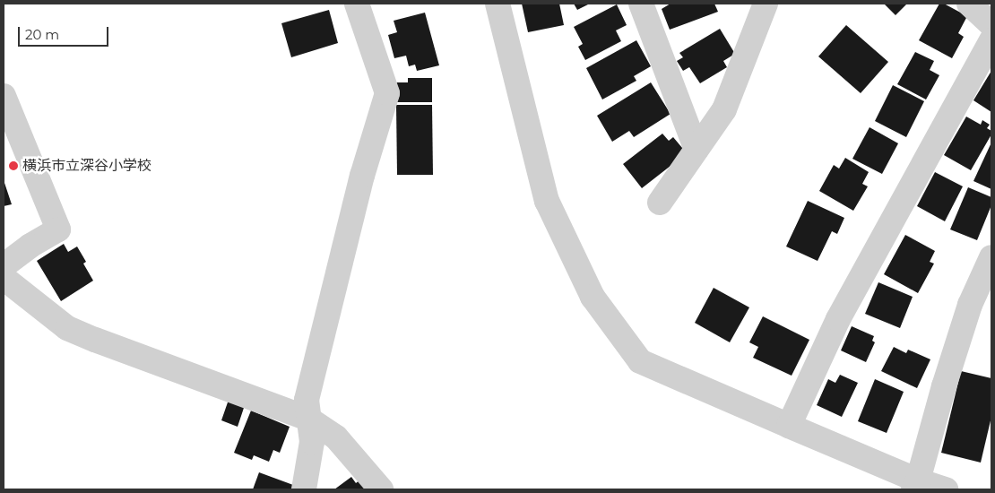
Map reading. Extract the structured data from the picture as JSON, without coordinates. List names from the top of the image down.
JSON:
{
  "places": ["横浜市立深谷小学校"],
  "scale_bar": "20 m"
}
